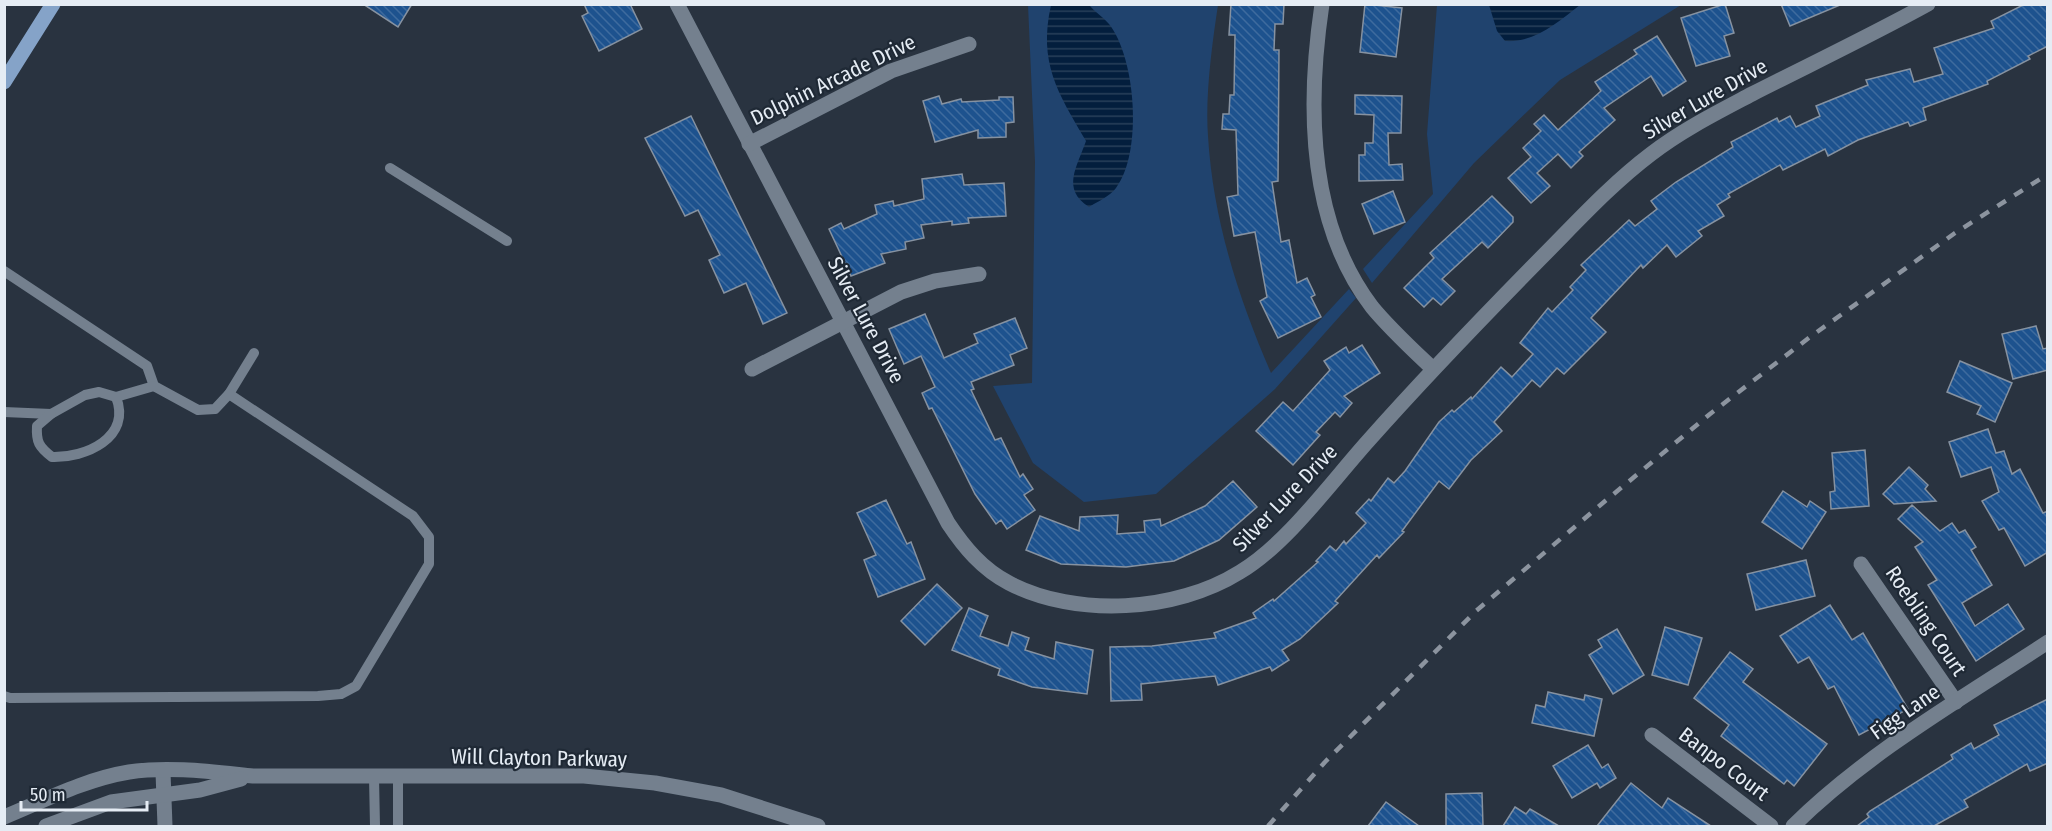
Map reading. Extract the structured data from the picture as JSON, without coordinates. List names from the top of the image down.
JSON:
{
  "streets": {
    "street": [
      "Dolphin Arcade Drive",
      "Silver Lure Drive",
      "Roebling Court",
      "Figg Lane",
      "Will Clayton Parkway",
      "Banpo Court"
    ]
  },
  "crossings": [
    ["Dolphin Arcade Drive", "Silver Lure Drive"],
    ["Roebling Court", "Figg Lane"]
  ],
  "scale_bar": "50 m"
}
